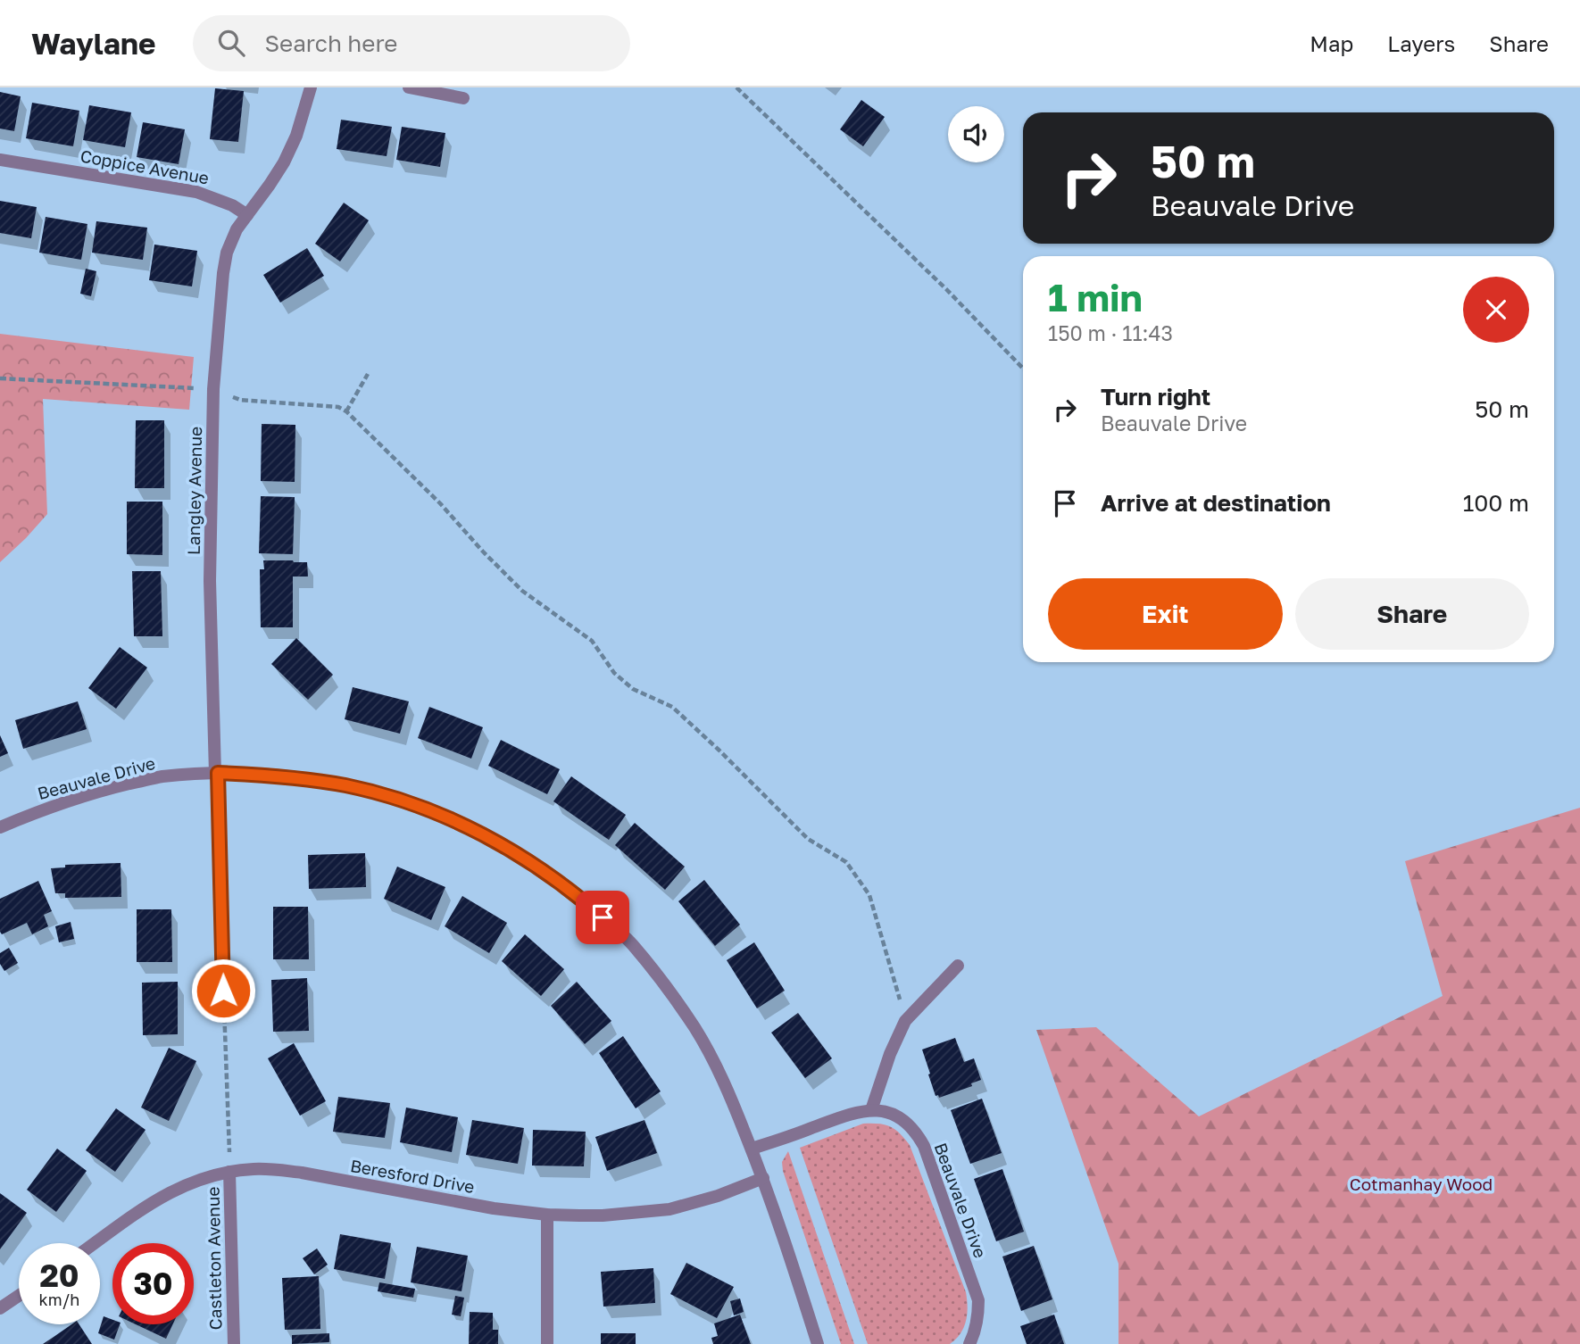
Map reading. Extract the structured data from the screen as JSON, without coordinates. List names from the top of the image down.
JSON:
{
  "streets": {
    "street": [
      "Coppice Avenue",
      "Langley Avenue",
      "Beauvale Drive",
      "Beresford Drive",
      "Castleton Avenue"
    ]
  },
  "crossings": [
    ["Coppice Avenue", "Langley Avenue"],
    ["Langley Avenue", "Beauvale Drive"],
    ["Beauvale Drive", "Beresford Drive"],
    ["Beresford Drive", "Castleton Avenue"]
  ],
  "parks": ["Cotmanhay Wood"],
  "page": {
    "header": "Waylane",
    "search": "Search here",
    "nav": ["Map", "Layers", "Share"],
    "turn": ["50 m", "Beauvale Drive"],
    "heading": ["1 min", "150 m · 11:43"],
    "list": [
      {
        "name": "Turn right",
        "note": "Beauvale Drive",
        "value": "50 m"
      },
      {
        "name": "Arrive at destination",
        "value": "100 m"
      }
    ],
    "buttons": ["Exit", "Share"],
    "speed": "20 km/h",
    "limit": "30"
  }
}
